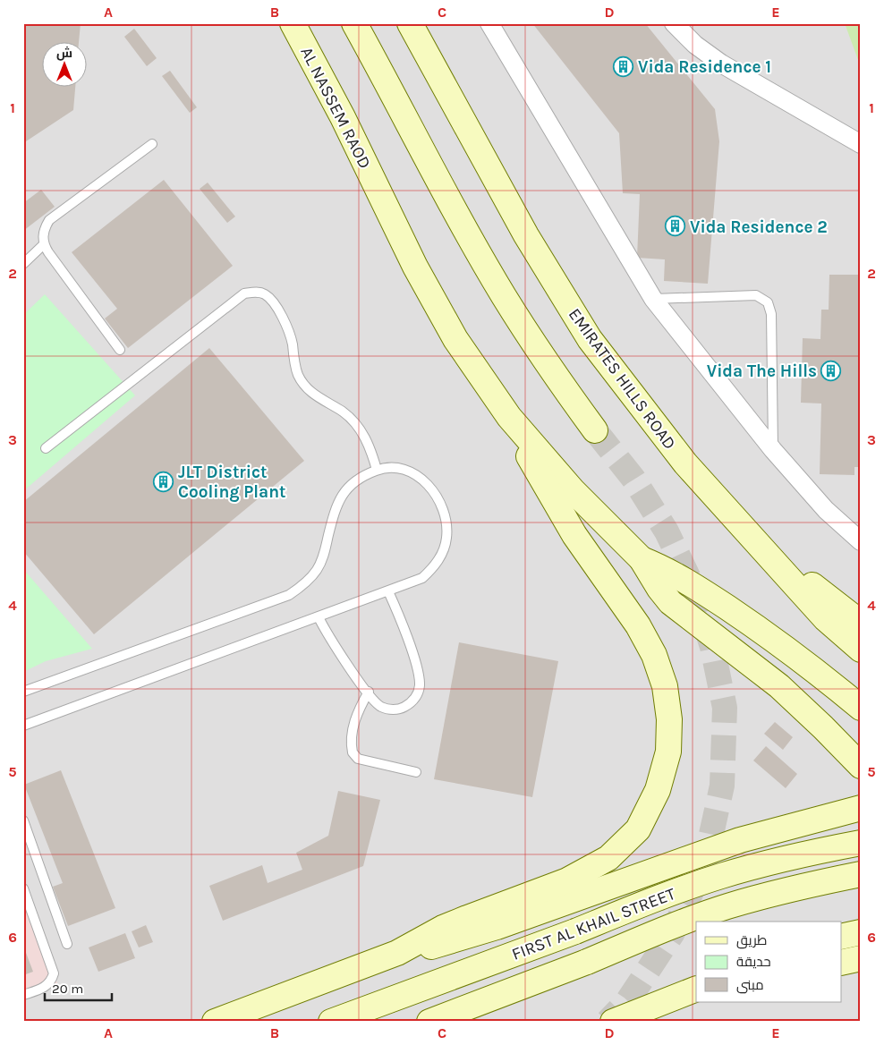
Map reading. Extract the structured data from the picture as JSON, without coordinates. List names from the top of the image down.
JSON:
{
  "streets": {
    "main road": ["AL NASSEM RAOD", "EMIRATES HILLS ROAD", "FIRST AL KHAIL STREET"]
  },
  "places": {
    "building": [
      "Vida Residence 1",
      "Vida Residence 2",
      "Vida The Hills",
      "JLT District Cooling Plant"
    ]
  },
  "legend": ["طريق", "حديقة", "مبنى"],
  "scale_bar": "20 m",
  "north": "top",
  "grid": {
    "columns": [
      "A",
      "B",
      "C",
      "D",
      "E"
    ],
    "rows": [
      "1",
      "2",
      "3",
      "4",
      "5",
      "6"
    ]
  }
}
